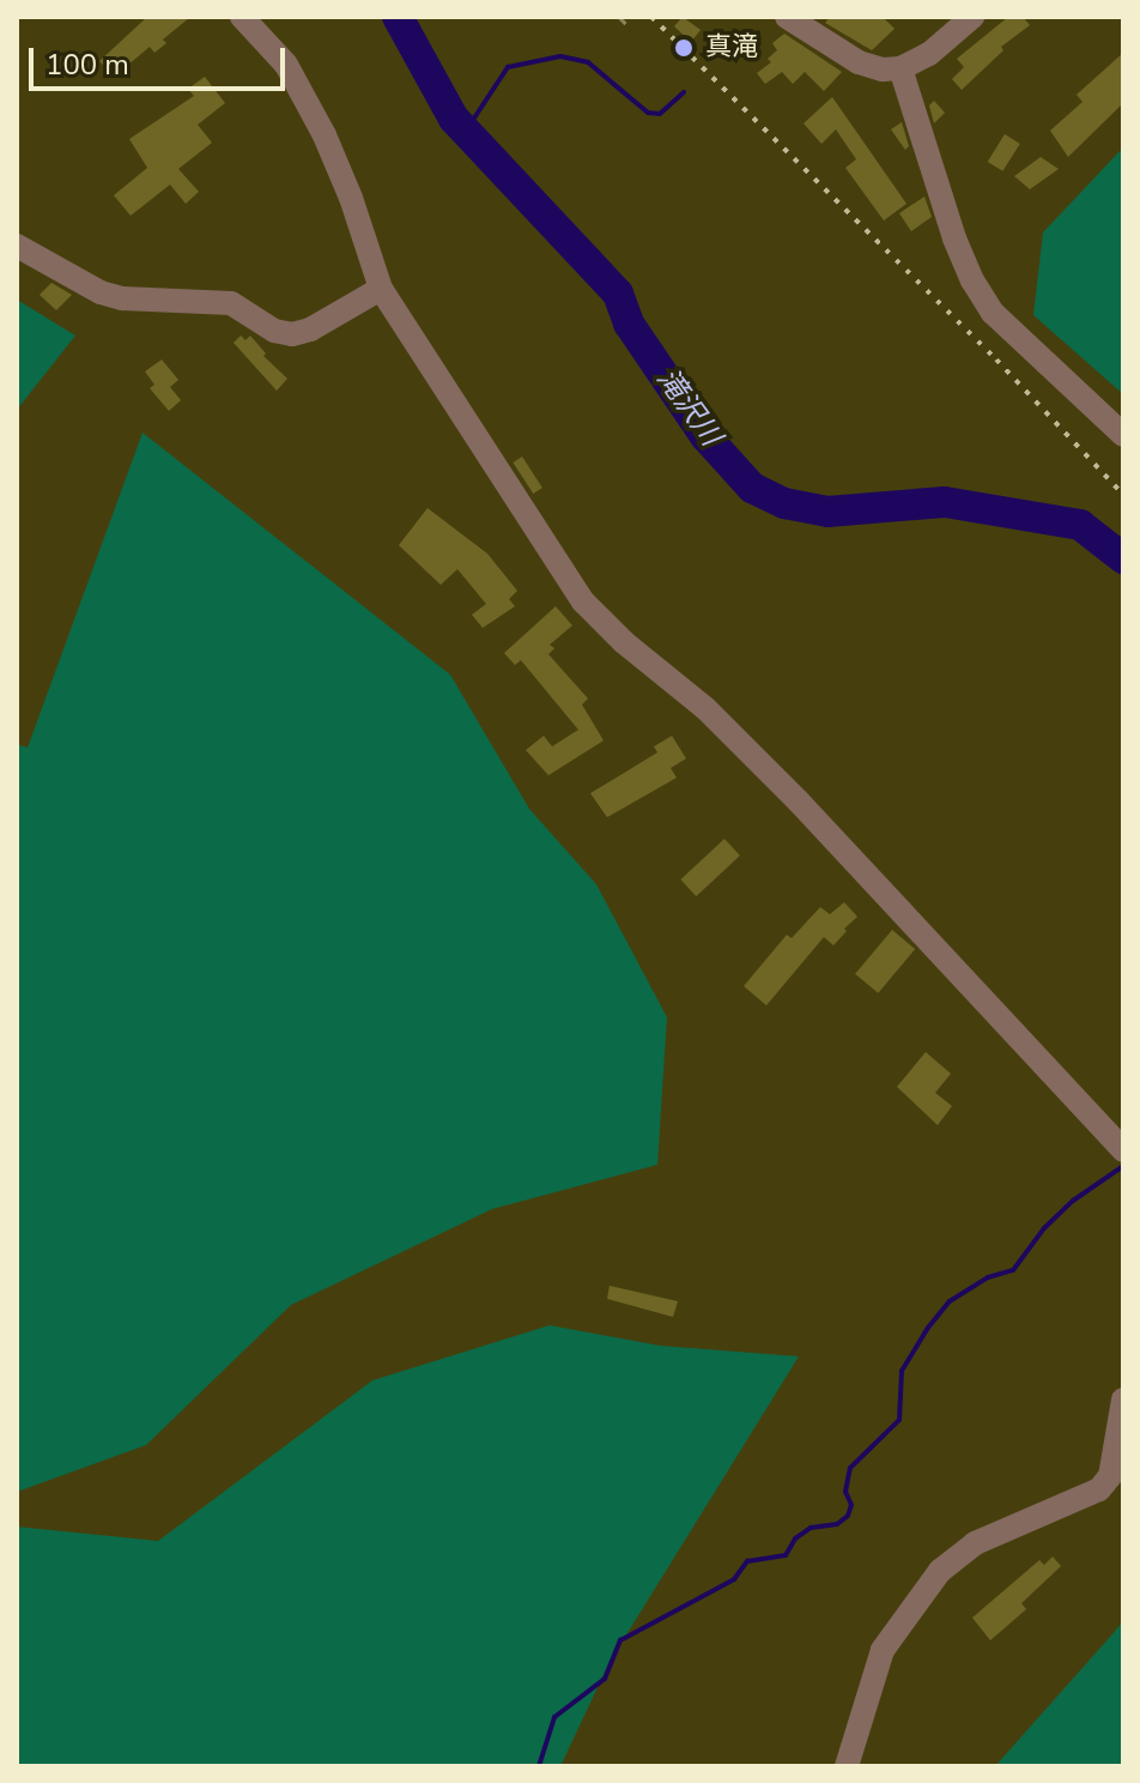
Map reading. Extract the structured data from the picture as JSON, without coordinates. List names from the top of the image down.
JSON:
{
  "water": ["滝沢川"],
  "places": ["真滝"],
  "scale_bar": "100 m"
}
